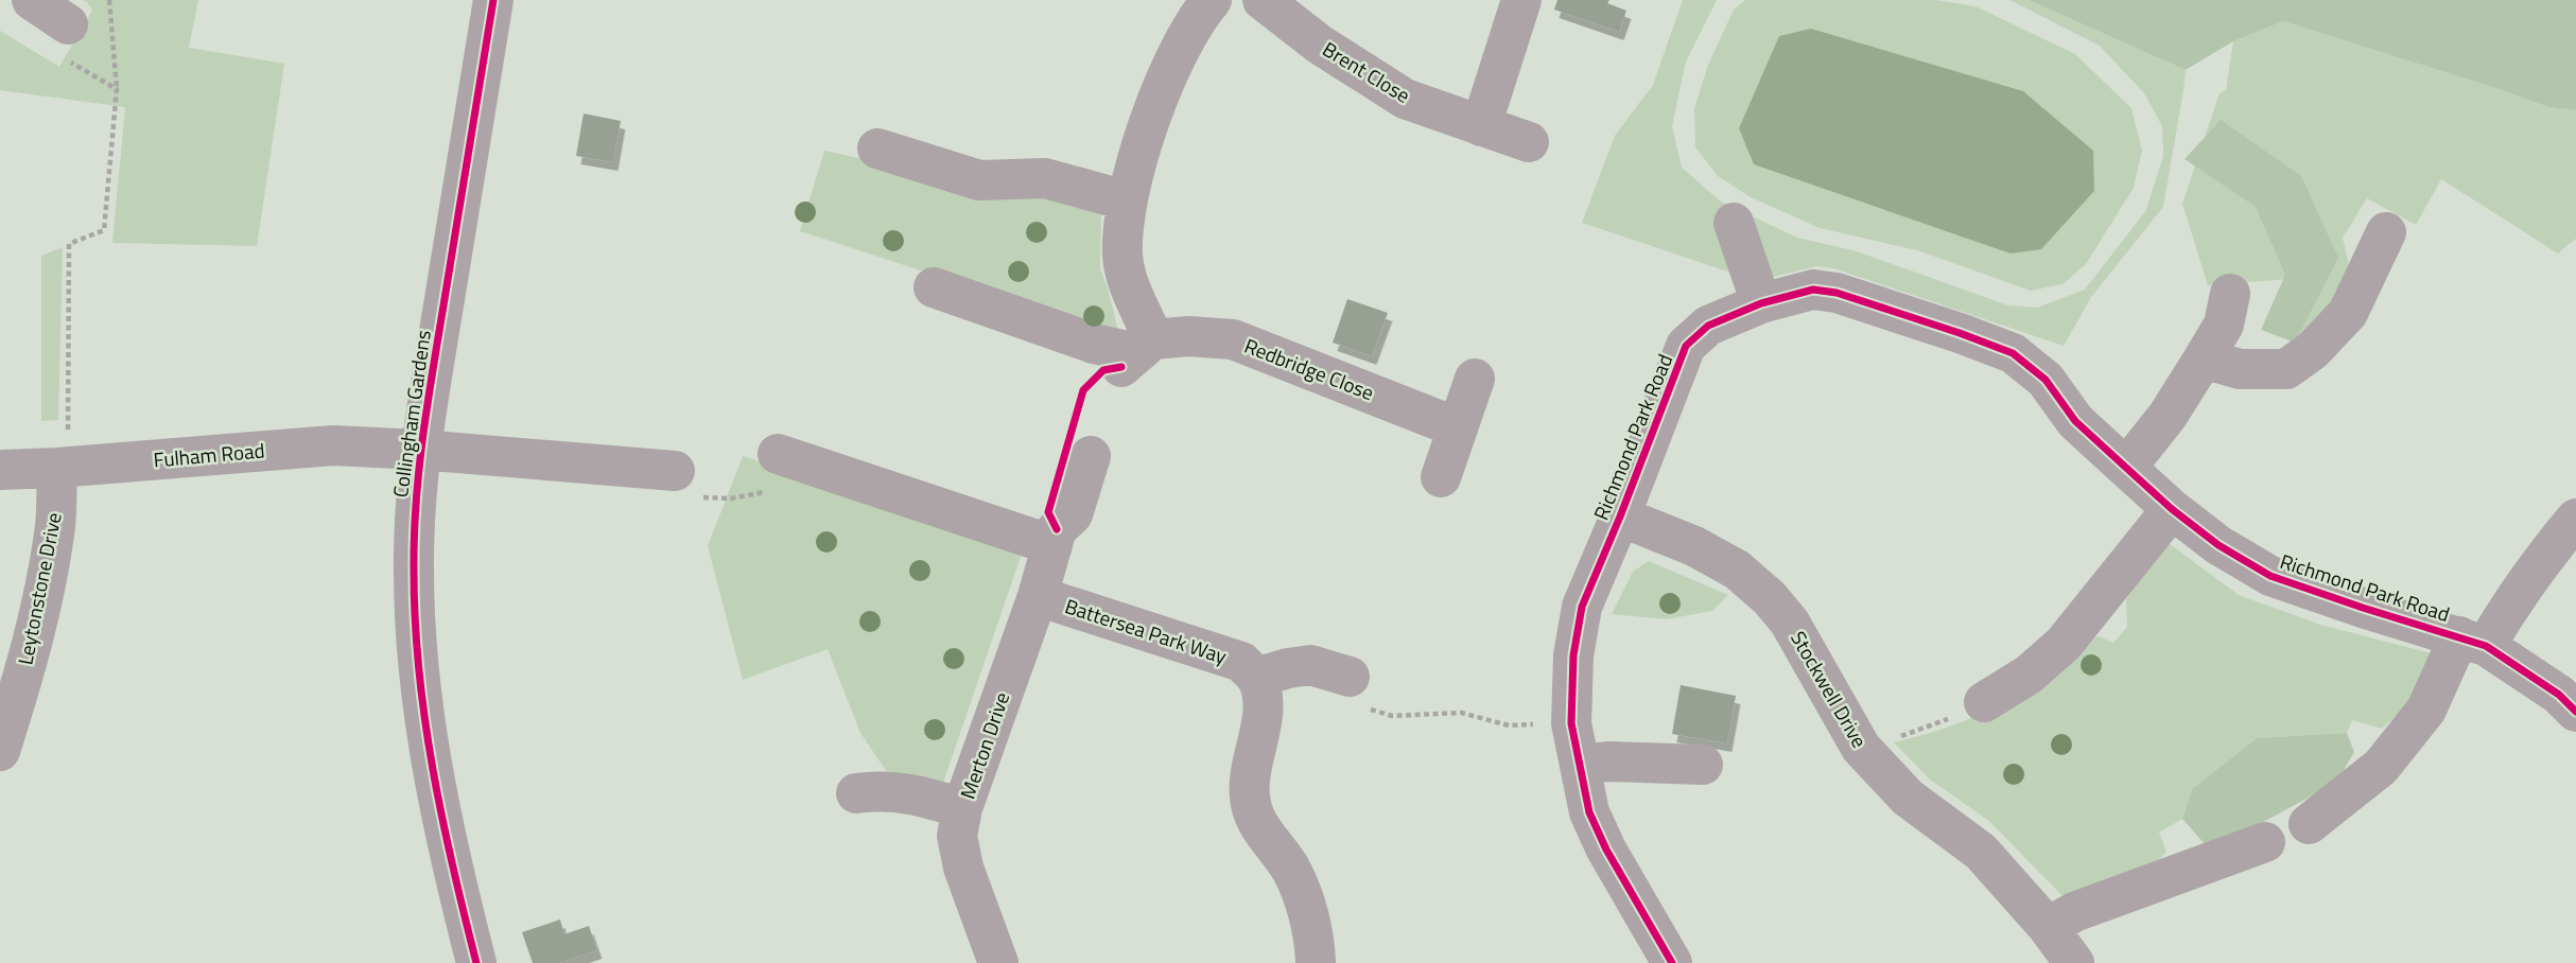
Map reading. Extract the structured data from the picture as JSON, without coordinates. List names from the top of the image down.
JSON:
{
  "streets": {
    "street": [
      "Brent Close",
      "Redbridge Close",
      "Collingham Gardens",
      "Richmond Park Road",
      "Fulham Road",
      "Leytonstone Drive",
      "Battersea Park Way",
      "Stockwell Drive",
      "Merton Drive"
    ]
  },
  "crossings": [
    ["Collingham Gardens", "Fulham Road"],
    ["Richmond Park Road", "Stockwell Drive"],
    ["Fulham Road", "Leytonstone Drive"],
    ["Battersea Park Way", "Merton Drive"]
  ]
}
